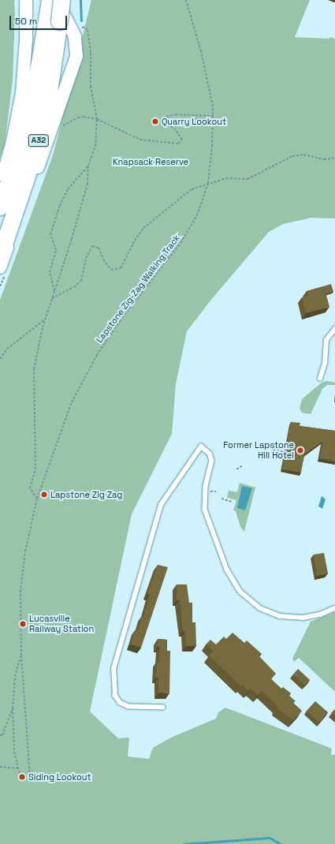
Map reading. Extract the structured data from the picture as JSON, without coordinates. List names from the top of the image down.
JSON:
{
  "streets": {
    "highway": ["A32"],
    "path": ["Lapstone Zig-Zag Walking Track"]
  },
  "parks": ["Knapsack Reserve"],
  "places": [
    "Quarry Lookout",
    "Former Lapstone Hill Hotel",
    "Lapstone Zig Zag",
    "Lucasville Railway Station",
    "Siding Lookout"
  ],
  "scale_bar": "50 m"
}
